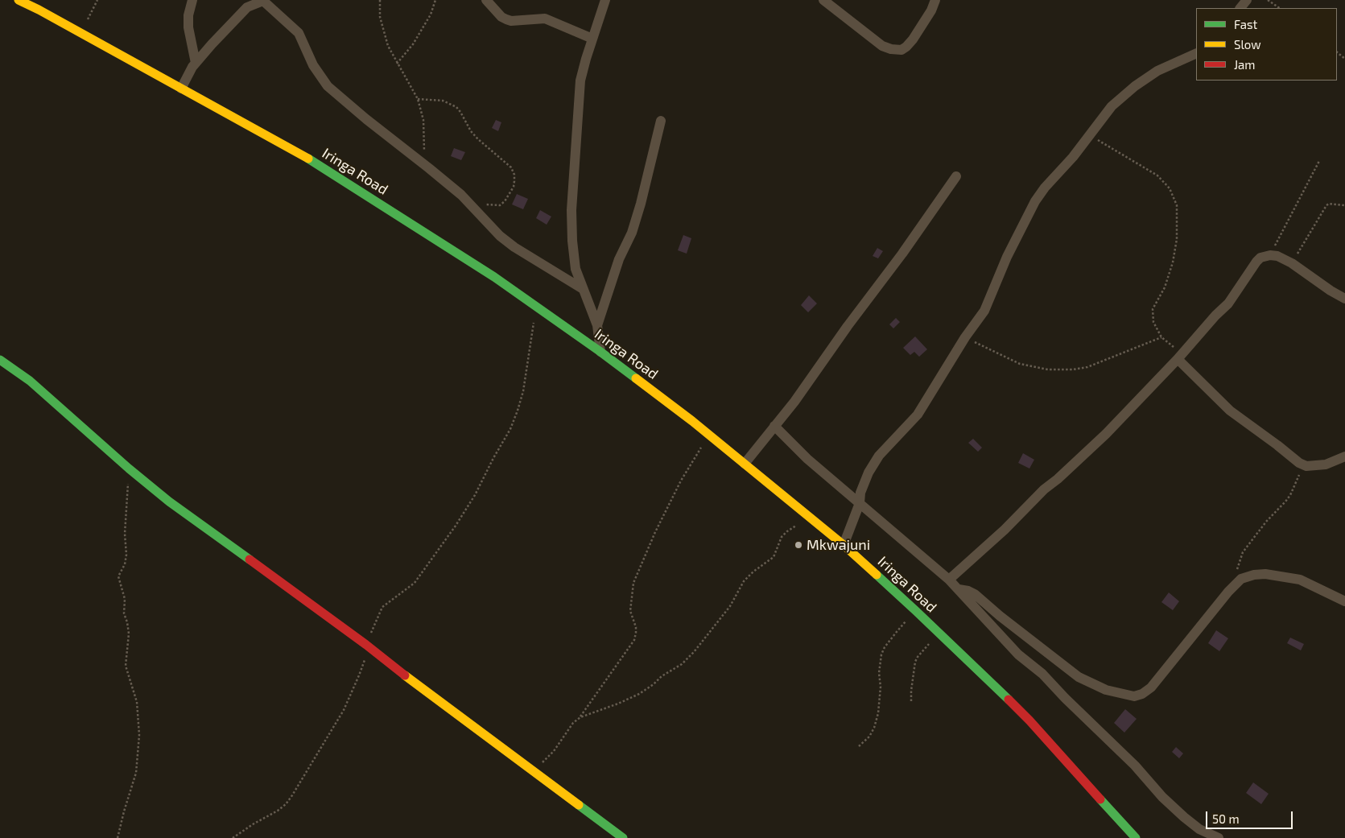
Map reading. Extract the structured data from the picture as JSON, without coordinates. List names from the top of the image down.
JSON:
{
  "streets": {
    "main road": ["Iringa Road"]
  },
  "places": ["Mkwajuni"],
  "legend": ["Fast", "Slow", "Jam"],
  "scale_bar": "50 m"
}
